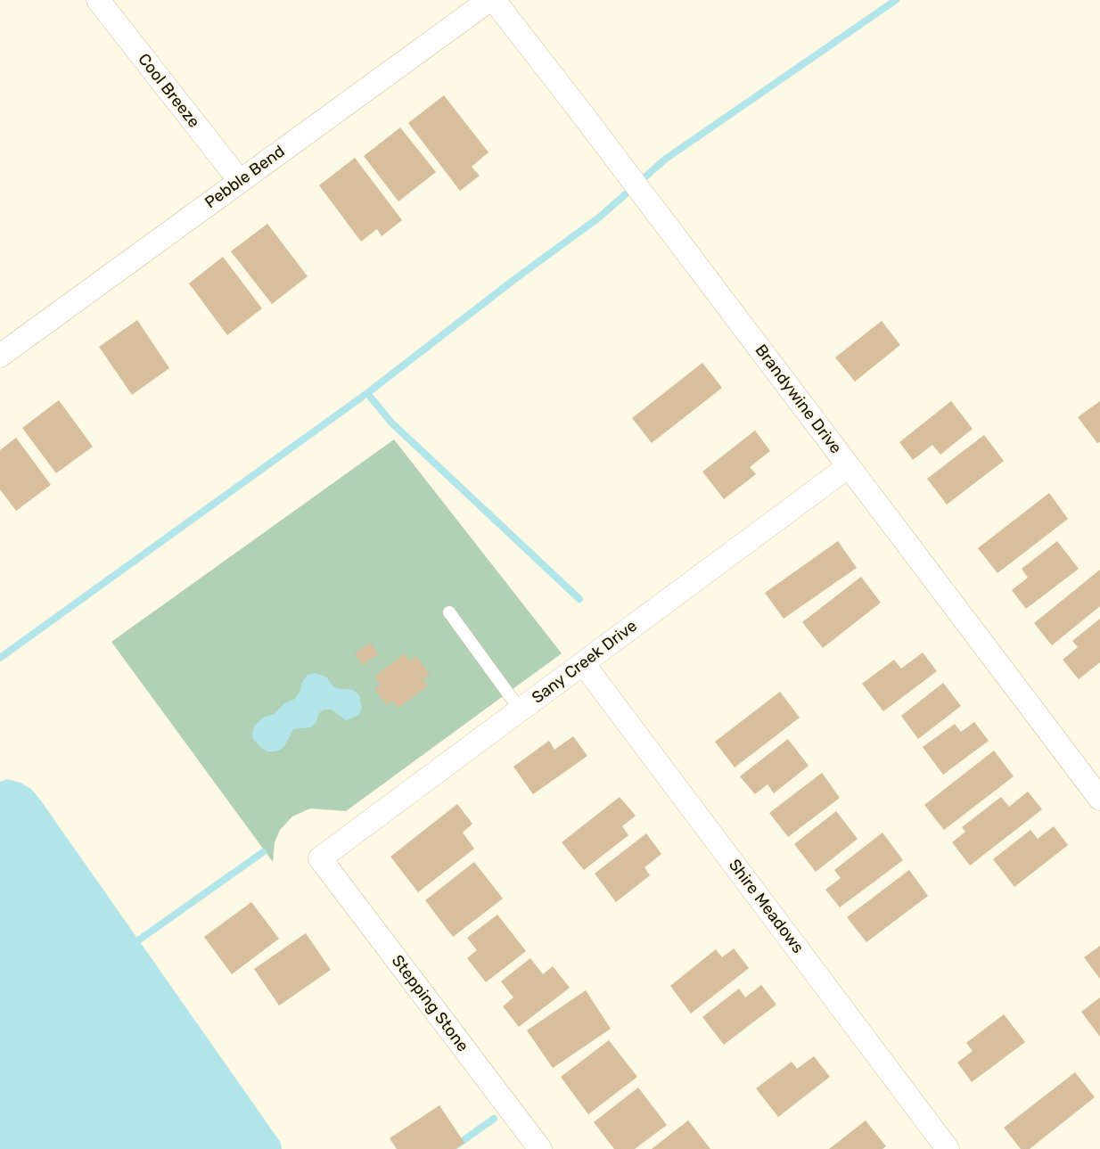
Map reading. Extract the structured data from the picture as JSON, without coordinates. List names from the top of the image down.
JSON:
{
  "streets": {
    "street": [
      "Cool Breeze",
      "Pebble Bend",
      "Brandywine Drive",
      "Sany Creek Drive",
      "Shire Meadows",
      "Stepping Stone"
    ]
  },
  "crossings": [
    ["Cool Breeze", "Pebble Bend"],
    ["Brandywine Drive", "Sany Creek Drive"],
    ["Sany Creek Drive", "Shire Meadows"],
    ["Sany Creek Drive", "Stepping Stone"]
  ]
}
